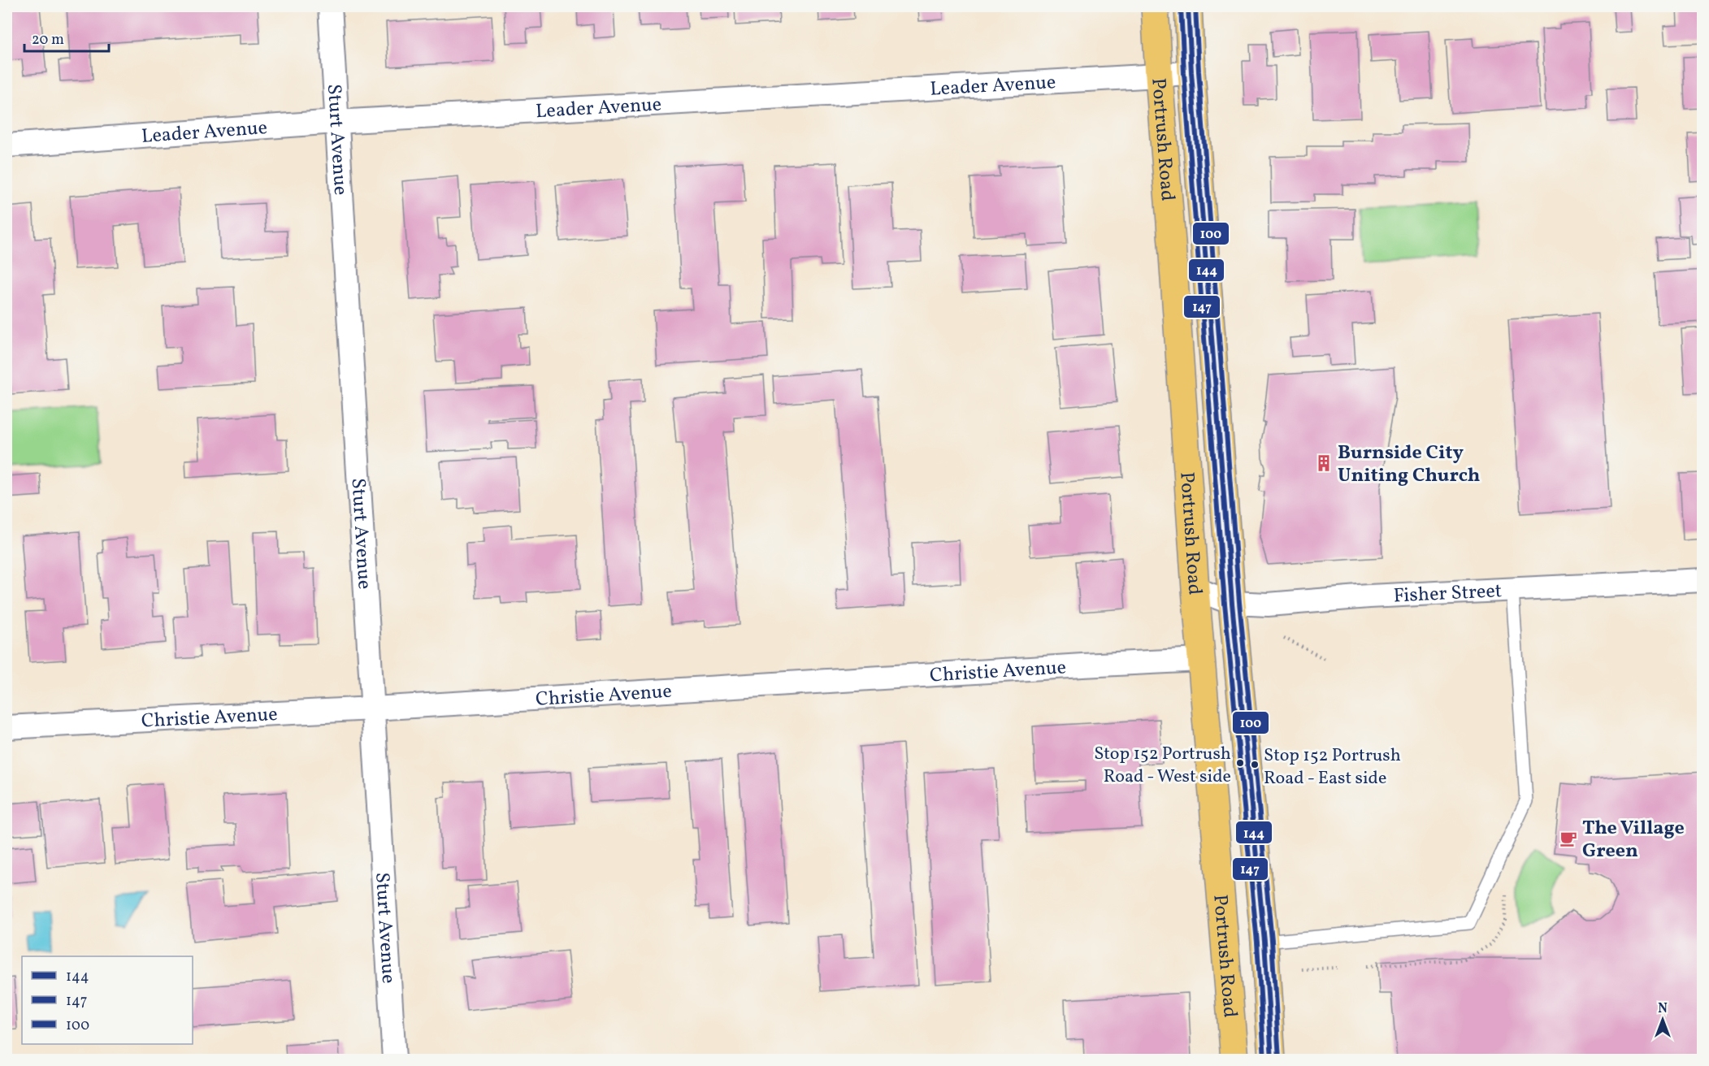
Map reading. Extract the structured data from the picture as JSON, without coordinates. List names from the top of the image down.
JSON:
{
  "streets": {
    "highway": ["Portrush Road"],
    "street": [
      "Leader Avenue",
      "Sturt Avenue",
      "Fisher Street",
      "Christie Avenue"
    ]
  },
  "crossings": [
    ["Leader Avenue", "Sturt Avenue"],
    ["Leader Avenue", "Portrush Road"],
    ["Sturt Avenue", "Christie Avenue"],
    ["Portrush Road", "Fisher Street"],
    ["Portrush Road", "Christie Avenue"]
  ],
  "places": {
    "building": ["Burnside City Uniting Church"],
    "other": ["Stop 152 Portrush Road - West side", "Stop 152 Portrush Road - East side"],
    "cafe": ["The Village Green"]
  },
  "lines": ["transit line 144", "transit line 147", "transit line 100"],
  "legend": ["144", "147", "100"],
  "scale_bar": "20 m",
  "north": "top"
}
